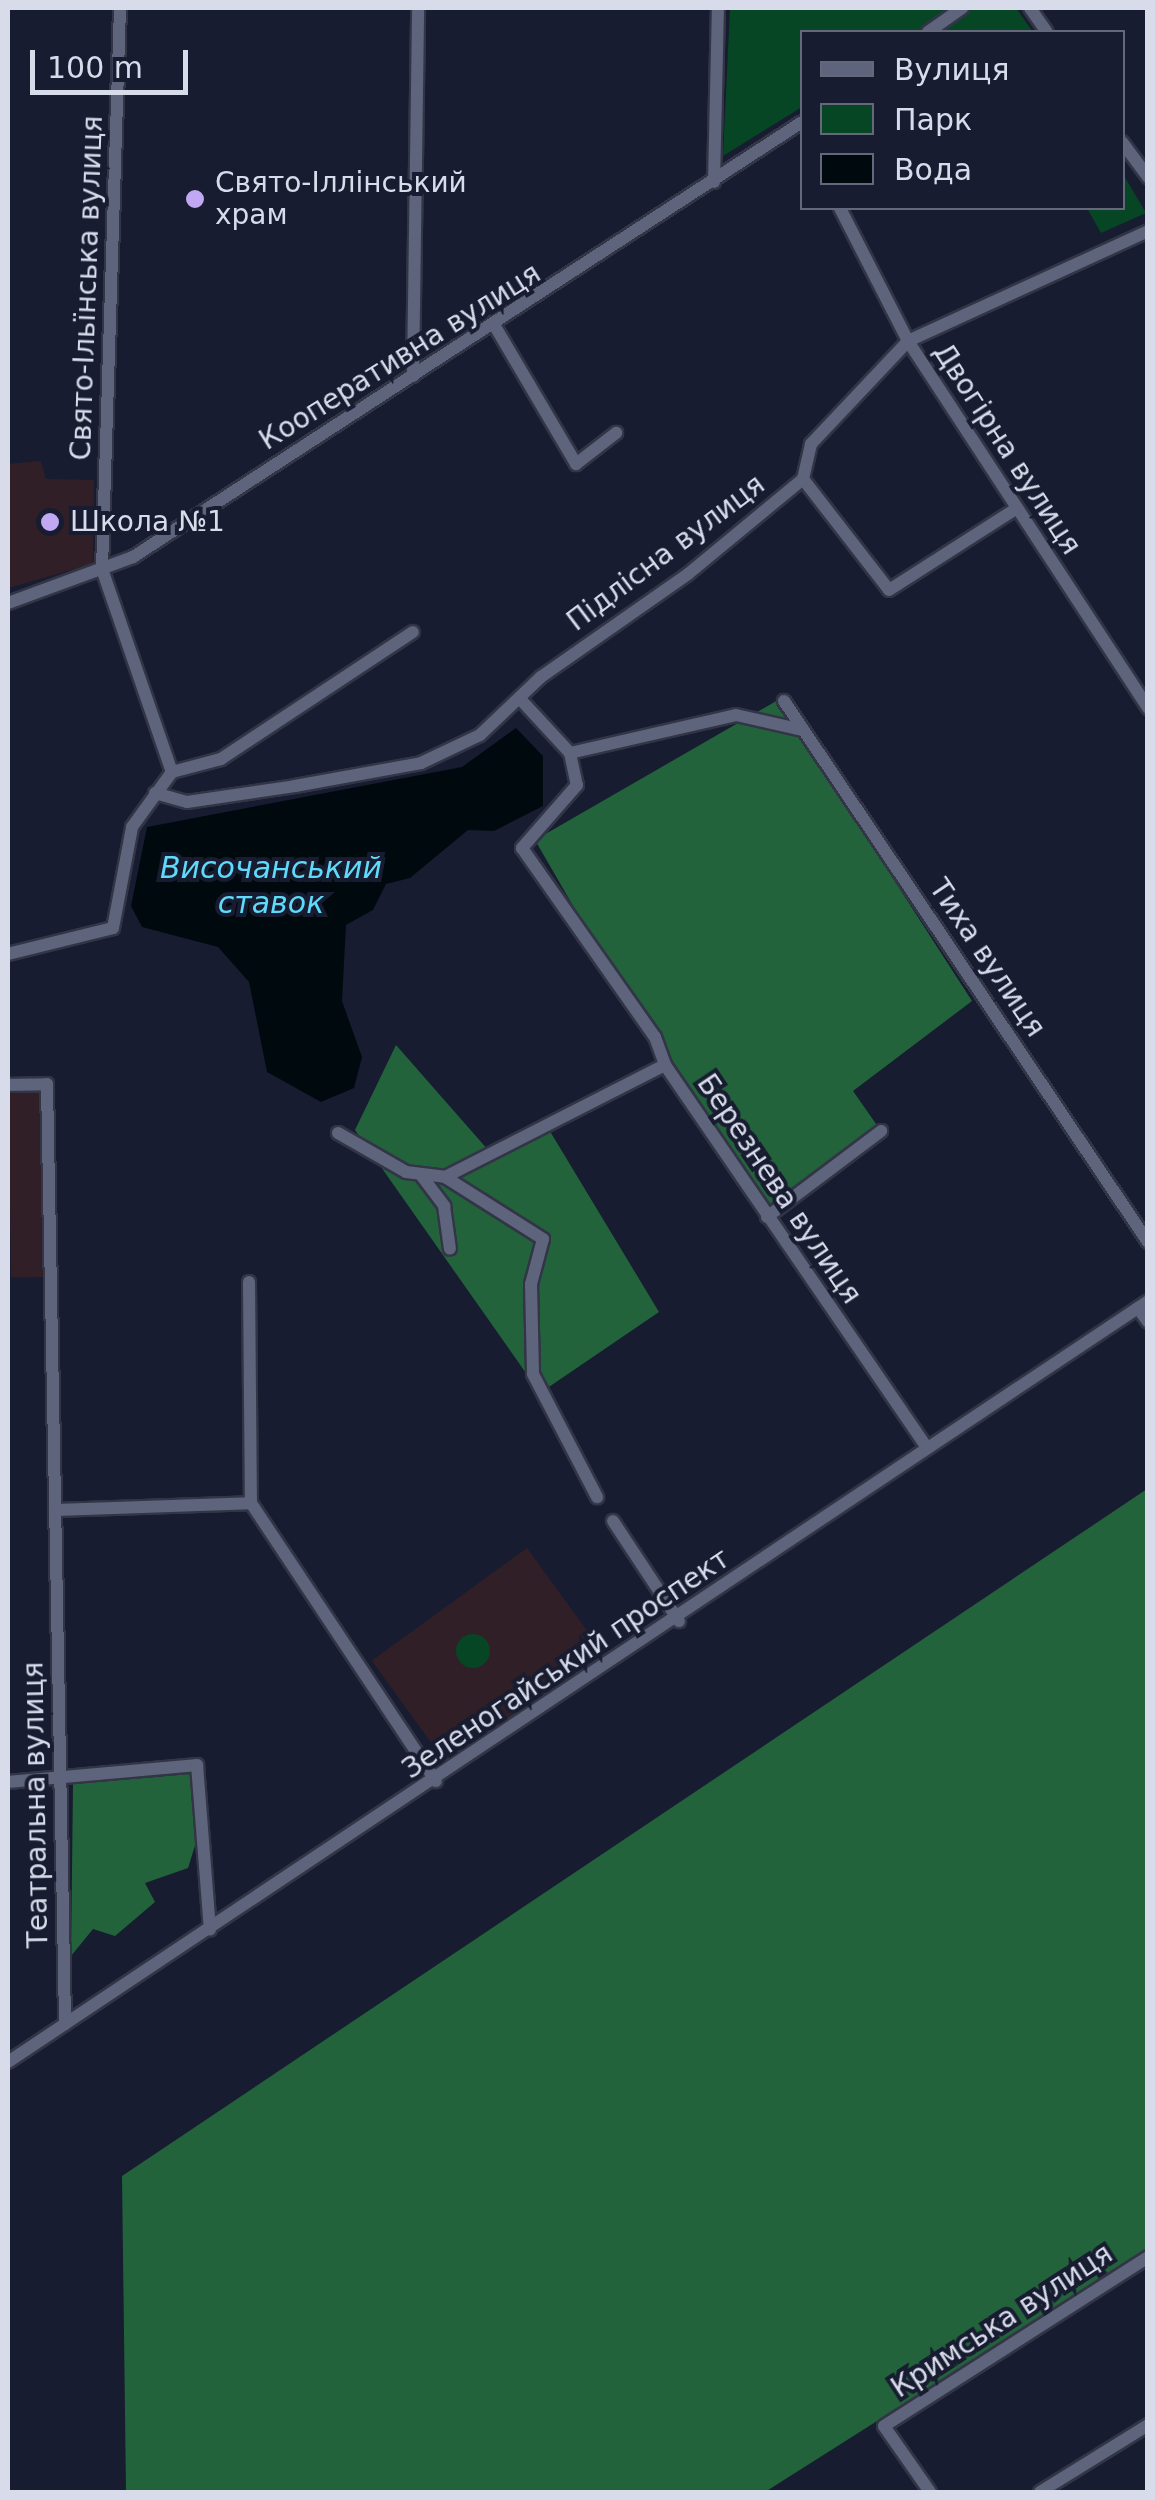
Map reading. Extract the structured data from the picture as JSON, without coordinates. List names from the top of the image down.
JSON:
{
  "streets": {
    "street": [
      "Свято-Ільїнська вулиця",
      "Кооперативна вулиця",
      "Двогірна вулиця",
      "Підлісна вулиця",
      "Тиха вулиця",
      "Березнева вулиця",
      "Зеленогайський проспект",
      "Театральна вулиця",
      "Кримська вулиця"
    ]
  },
  "crossings": [
    ["Свято-Ільїнська вулиця", "Кооперативна вулиця"],
    ["Двогірна вулиця", "Підлісна вулиця"],
    ["Березнева вулиця", "Зеленогайський проспект"],
    ["Зеленогайський проспект", "Театральна вулиця"]
  ],
  "water": ["Височанський ставок"],
  "places": ["Свято-Іллінський храм", "Школа №1"],
  "legend": ["Вулиця", "Парк", "Вода"],
  "scale_bar": "100 m"
}
